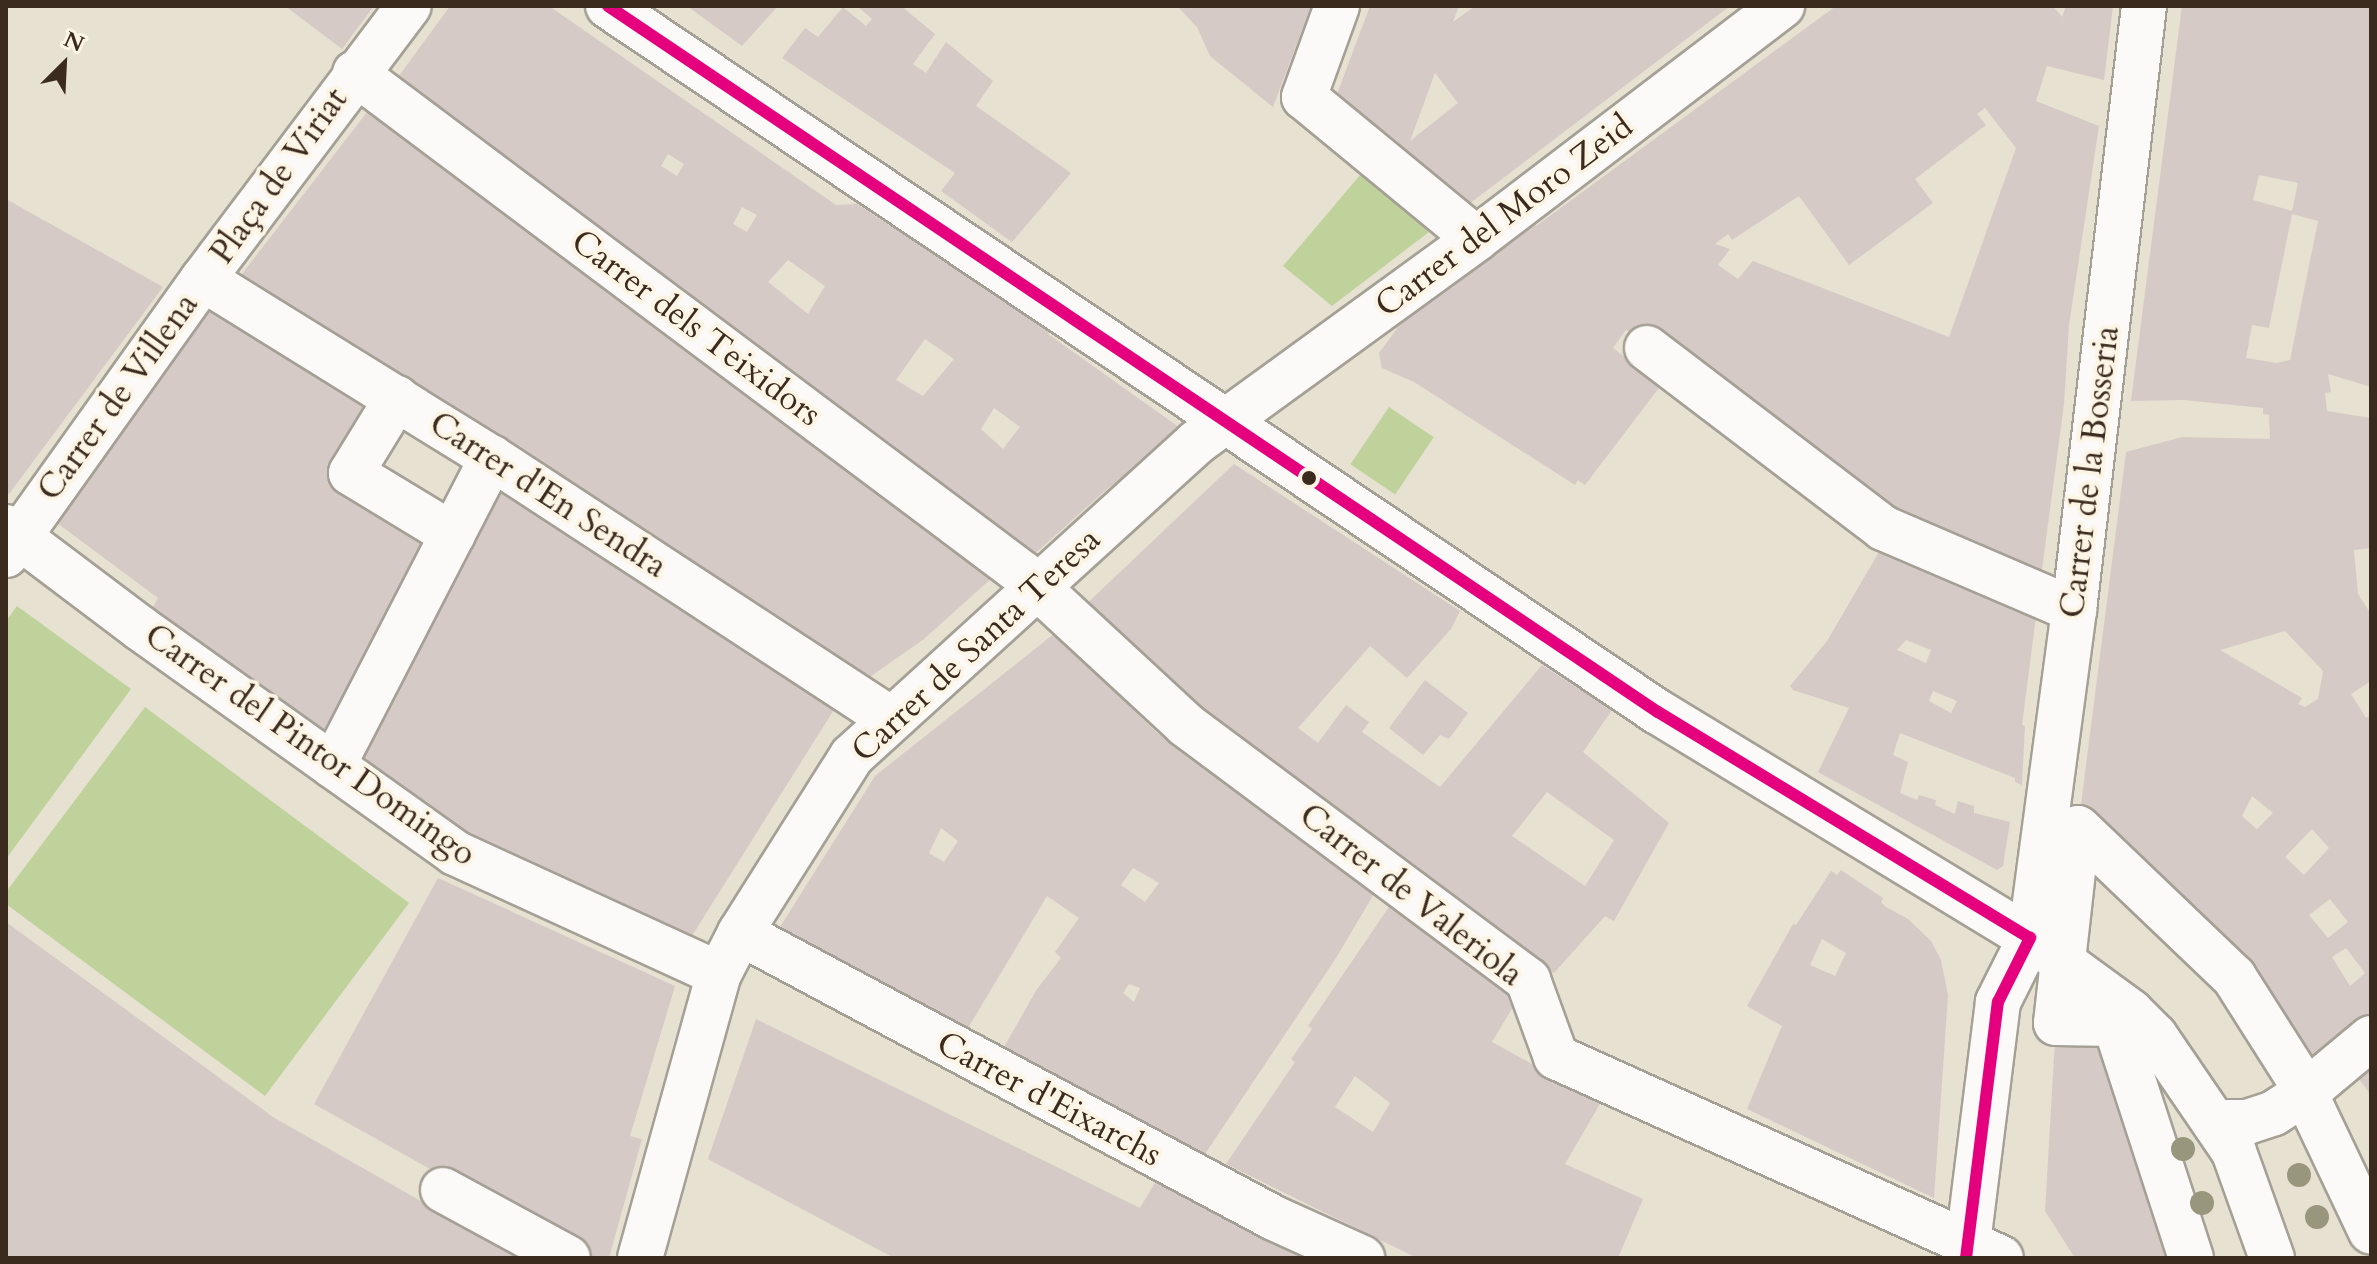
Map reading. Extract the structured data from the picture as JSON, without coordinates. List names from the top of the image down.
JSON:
{
  "streets": {
    "street": [
      "Plaça de Viriat",
      "Carrer del Moro Zeid",
      "Carrer dels Teixidors",
      "Carrer de Villena",
      "Carrer de la Bosseria",
      "Carrer d'En Sendra",
      "Carrer de Santa Teresa",
      "Carrer del Pintor Domingo",
      "Carrer de Valeriola",
      "Carrer d'Eixarchs"
    ]
  },
  "crossings": [
    ["Plaça de Viriat", "Carrer dels Teixidors"],
    ["Plaça de Viriat", "Carrer de Villena"],
    ["Plaça de Viriat", "Carrer d'En Sendra"],
    ["Carrer del Moro Zeid", "Carrer de Santa Teresa"],
    ["Carrer dels Teixidors", "Carrer de Santa Teresa"],
    ["Carrer dels Teixidors", "Carrer de Valeriola"],
    ["Carrer de Villena", "Carrer d'En Sendra"],
    ["Carrer de Villena", "Carrer del Pintor Domingo"],
    ["Carrer d'En Sendra", "Carrer de Santa Teresa"],
    ["Carrer de Santa Teresa", "Carrer del Pintor Domingo"],
    ["Carrer de Santa Teresa", "Carrer de Valeriola"],
    ["Carrer de Santa Teresa", "Carrer d'Eixarchs"]
  ],
  "north": "top right"
}
